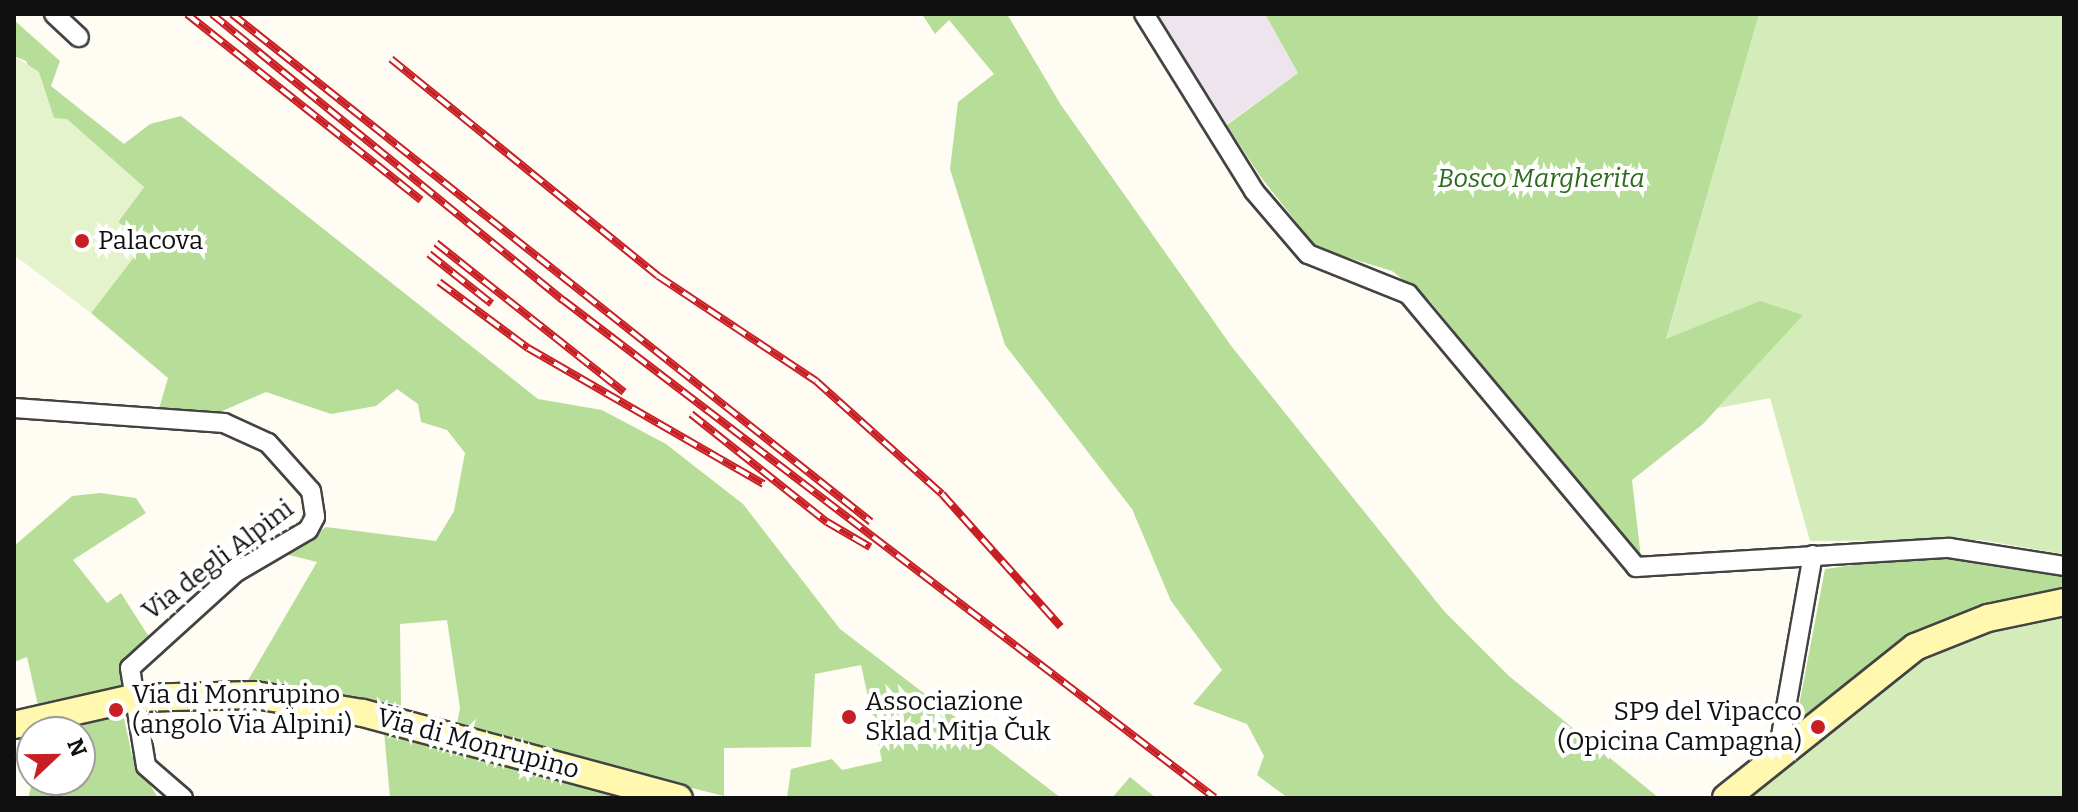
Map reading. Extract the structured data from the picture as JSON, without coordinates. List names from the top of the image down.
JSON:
{
  "streets": {
    "main road": ["Via di Monrupino"],
    "street": ["Via degli Alpini"]
  },
  "crossings": [
    ["Via degli Alpini", "Via di Monrupino"]
  ],
  "parks": ["Bosco Margherita"],
  "places": [
    "Palacova",
    "Via di Monrupino (angolo Via Alpini)",
    "Associazione Sklad Mitja Čuk",
    "SP9 del Vipacco (Opicina Campagna)"
  ],
  "north": "right"
}
